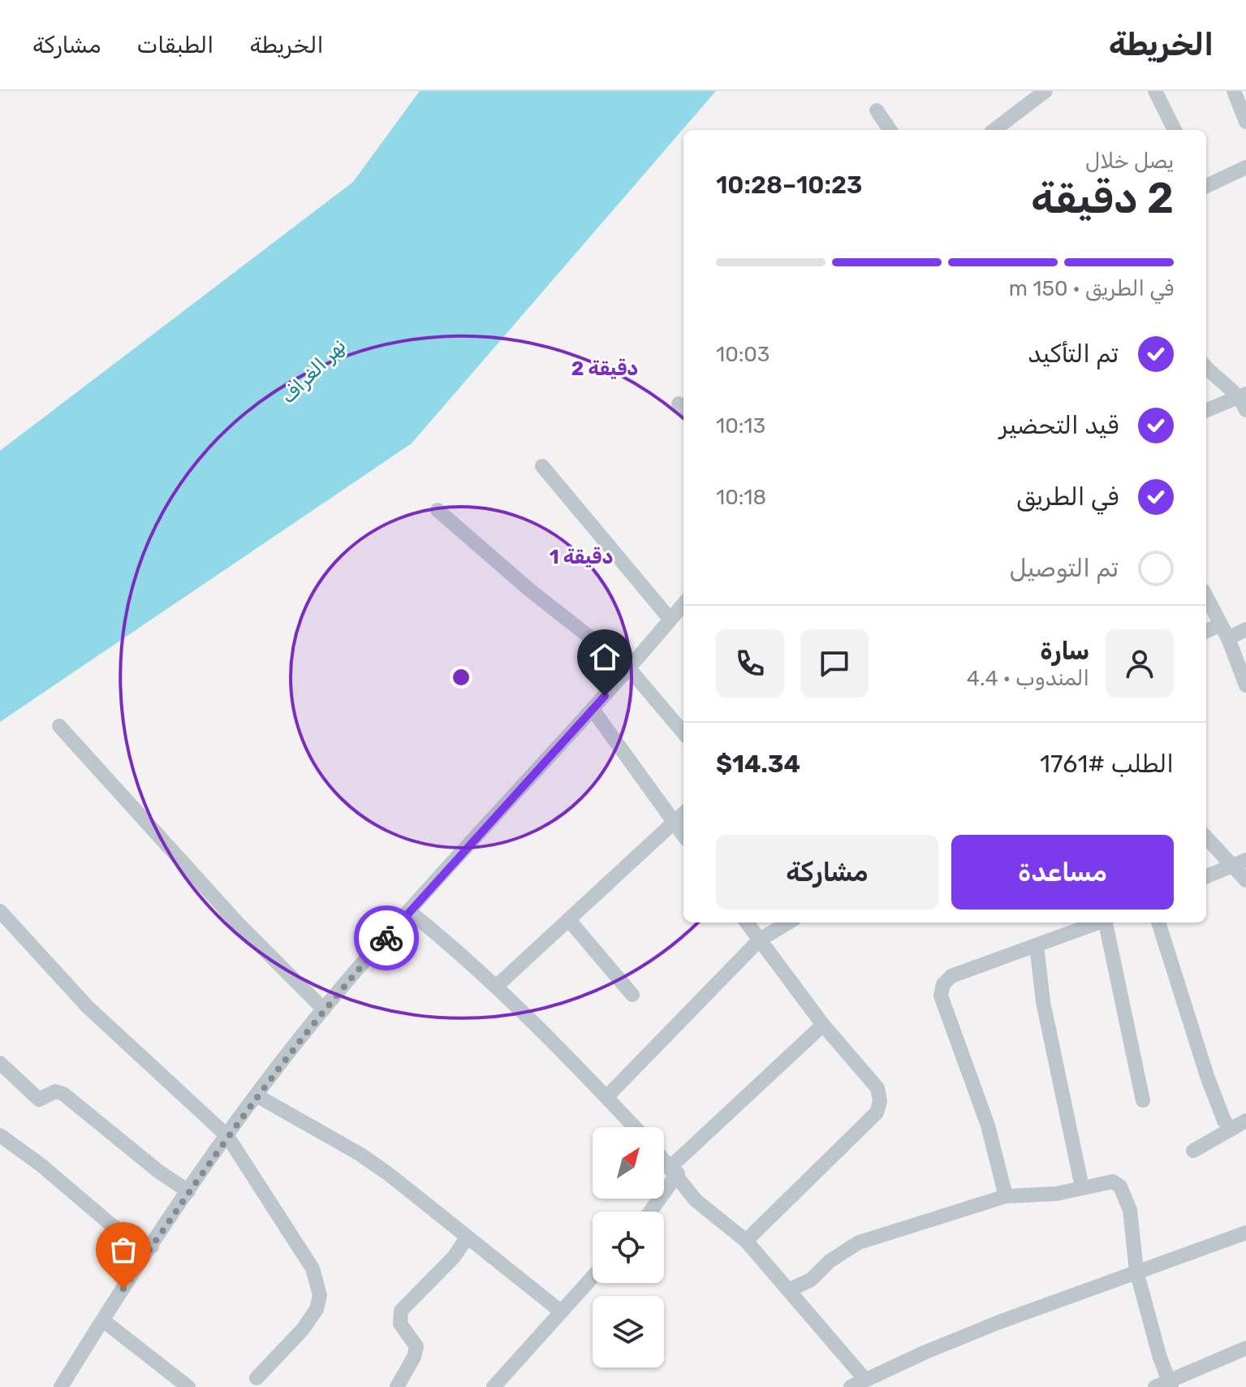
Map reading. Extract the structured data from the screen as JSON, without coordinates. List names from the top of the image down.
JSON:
{
  "water": ["نهر الغراف"],
  "north": "top right",
  "page": {
    "header": "الخريطة",
    "nav": ["الخريطة", "الطبقات", "مشاركة"],
    "heading": ["2 دقيقة", "يصل خلال", "10:23–10:28"],
    "panel": [
      "سارة",
      "المندوب · 4.4",
      "الطلب #1761",
      "$14.34"
    ],
    "bar": "في الطريق · 150 m",
    "list": [
      ["تم التأكيد", "10:03"],
      ["قيد التحضير", "10:13"],
      ["في الطريق", "10:18"],
      "تم التوصيل"
    ],
    "buttons": ["مساعدة", "مشاركة"]
  },
  "rings": ["2 دقيقة", "1 دقيقة"]
}
